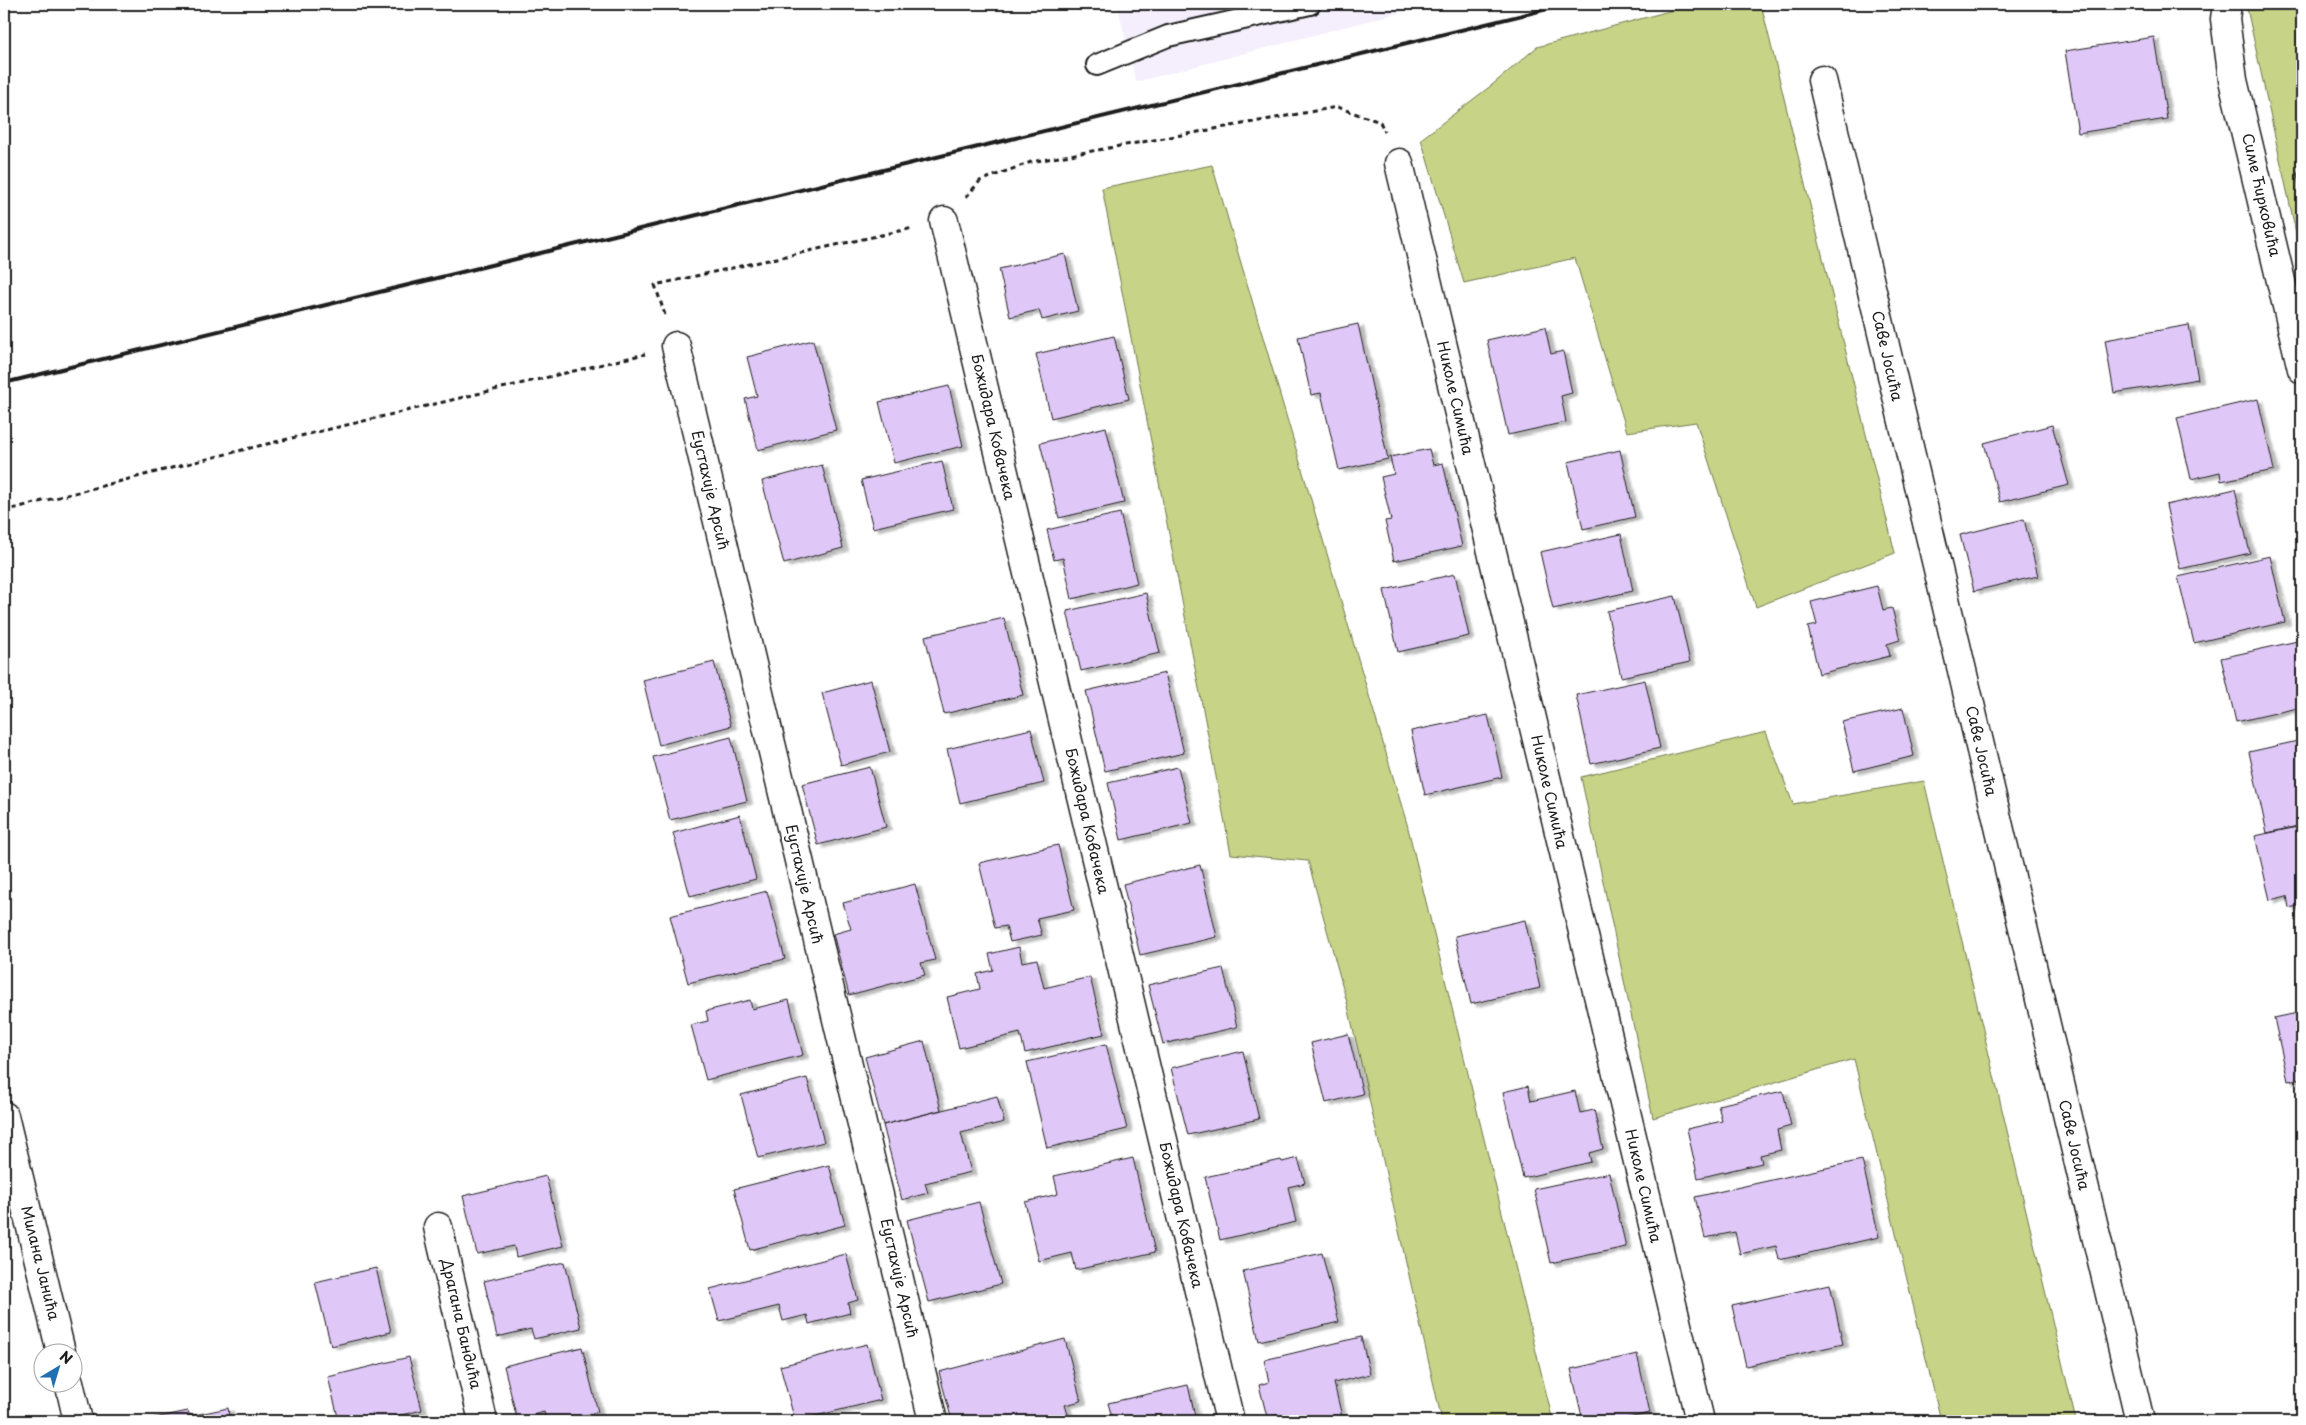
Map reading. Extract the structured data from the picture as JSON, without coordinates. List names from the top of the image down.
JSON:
{
  "streets": {
    "street": [
      "Симе Ћирковића",
      "Саве Јосића",
      "Николе Симића",
      "Божидара Ковачека",
      "Еустахије Арсић",
      "Милана Јанића",
      "Драгана Бандића"
    ]
  },
  "north": "top right"
}
